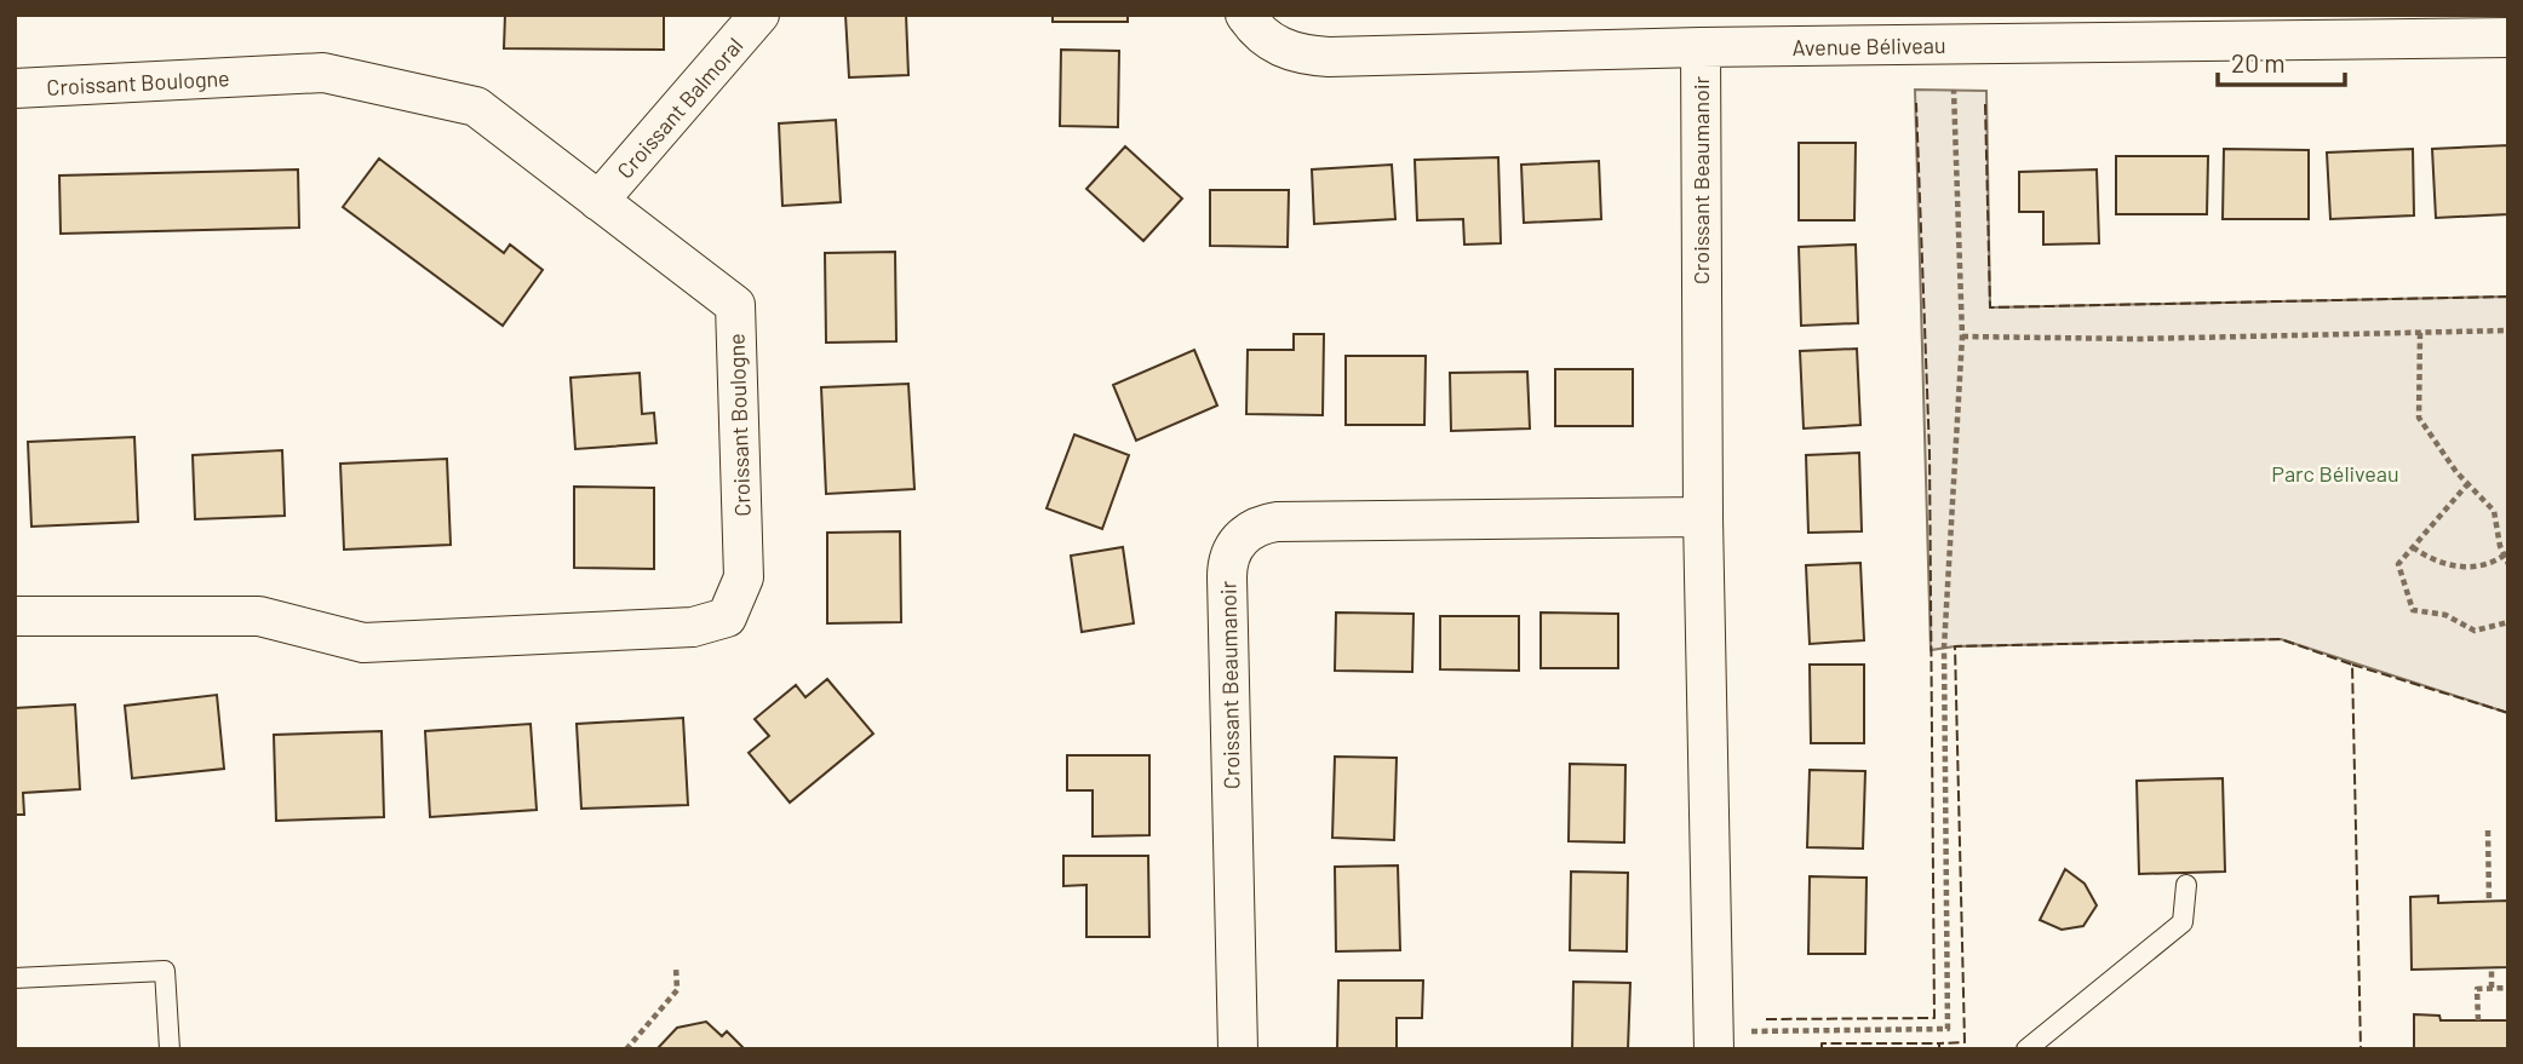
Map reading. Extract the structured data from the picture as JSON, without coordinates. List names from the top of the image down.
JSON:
{
  "streets": {
    "street": [
      "Avenue Béliveau",
      "Croissant Boulogne",
      "Croissant Balmoral",
      "Croissant Beaumanoir"
    ]
  },
  "crossings": [
    ["Avenue Béliveau", "Croissant Beaumanoir"],
    ["Croissant Boulogne", "Croissant Balmoral"]
  ],
  "parks": ["Parc Béliveau"],
  "scale_bar": "20 m"
}
